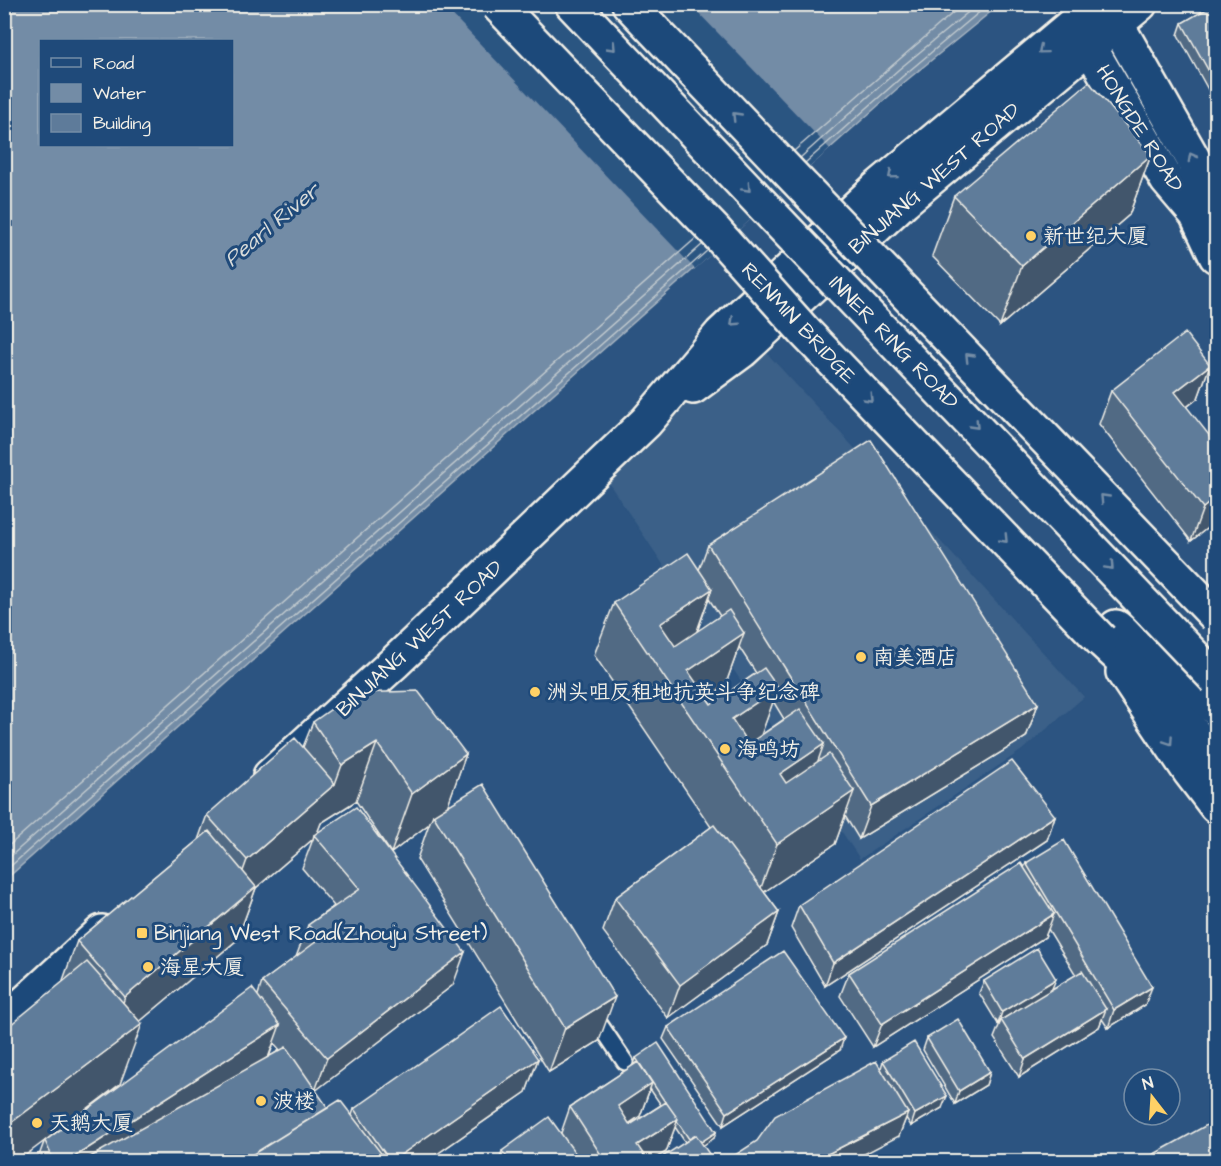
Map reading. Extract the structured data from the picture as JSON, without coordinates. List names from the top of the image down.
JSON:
{
  "streets": {
    "main road": [
      "HONGDE ROAD",
      "BINJIANG WEST ROAD",
      "RENMIN BRIDGE",
      "INNER RING ROAD"
    ]
  },
  "crossings": [
    ["HONGDE ROAD", "BINJIANG WEST ROAD"]
  ],
  "water": ["Pearl River"],
  "places": {
    "other": [
      "新世纪大厦",
      "南美酒店",
      "洲头咀反租地抗英斗争纪念碑",
      "海鸣坊",
      "海星大厦",
      "波楼",
      "天鹅大厦"
    ],
    "transit": ["Binjiang West Road(Zhouju Street)"]
  },
  "legend": ["Road", "Water", "Building"],
  "north": "top"
}
